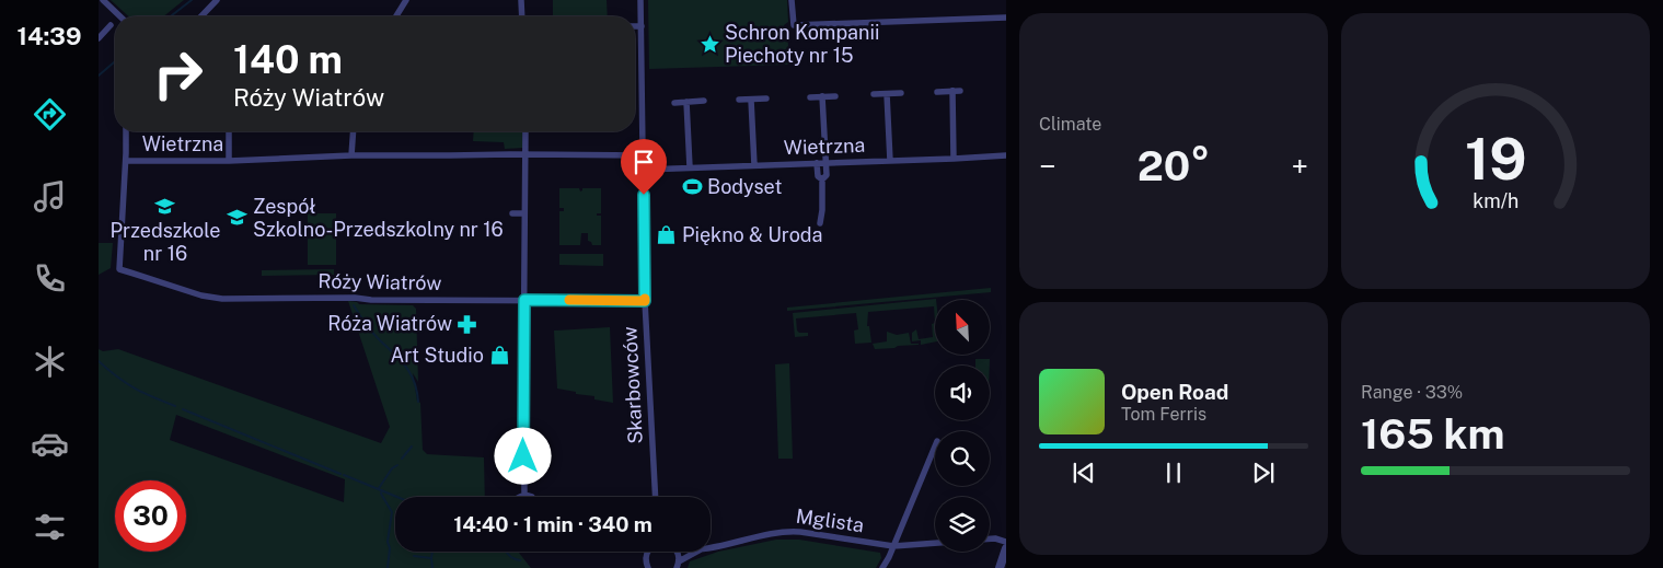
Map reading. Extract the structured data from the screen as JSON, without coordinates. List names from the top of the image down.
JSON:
{
  "streets": {
    "street": [
      "Wietrzna",
      "Róży Wiatrów",
      "Skarbowców",
      "Mglista"
    ]
  },
  "crossings": [
    ["Wietrzna", "Róży Wiatrów"],
    ["Wietrzna", "Skarbowców"],
    ["Róży Wiatrów", "Skarbowców"]
  ],
  "places": {
    "place": ["Schron Kompanii Piechoty nr 15"],
    "sports": ["Bodyset"],
    "school or university": ["Przedszkole nr 16", "Zespół Szkolno-Przedszkolny nr 16"],
    "shop": ["Piękno & Uroda", "Art Studio"],
    "pharmacy": ["Róża Wiatrów"]
  },
  "north": "top left",
  "page": {
    "tabs": "14:39",
    "tile": [
      "Climate",
      ["Range · 33%", "165 km"]
    ],
    "turn": ["140 m", "Róży Wiatrów"],
    "heat": ["−", "20°", "+"],
    "song": ["Open Road", "Tom Ferris"],
    "limit": "30",
    "trip": "14:40 · 1 min · 340 m",
    "gauge": ["19", "km/h"]
  }
}
